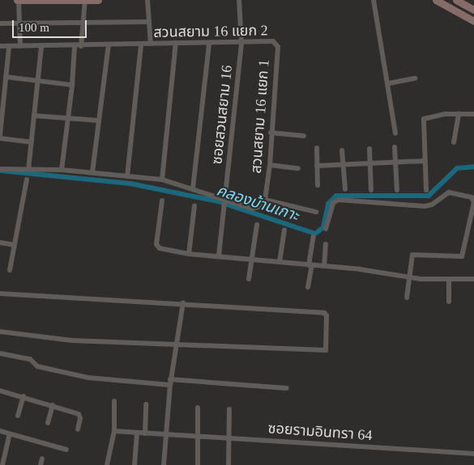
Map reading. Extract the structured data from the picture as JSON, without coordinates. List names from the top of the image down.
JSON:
{
  "streets": {
    "street": [
      "สวนสยาม 16 แยก 2",
      "ซอยสวนสยาม 16",
      "สวนสยาม 16 แยก 1",
      "ซอยรามอินทรา 64"
    ]
  },
  "crossings": [
    ["สวนสยาม 16 แยก 2", "ซอยสวนสยาม 16"],
    ["สวนสยาม 16 แยก 2", "สวนสยาม 16 แยก 1"]
  ],
  "water": ["คลองบ้านเกาะ"],
  "scale_bar": "100 m"
}
